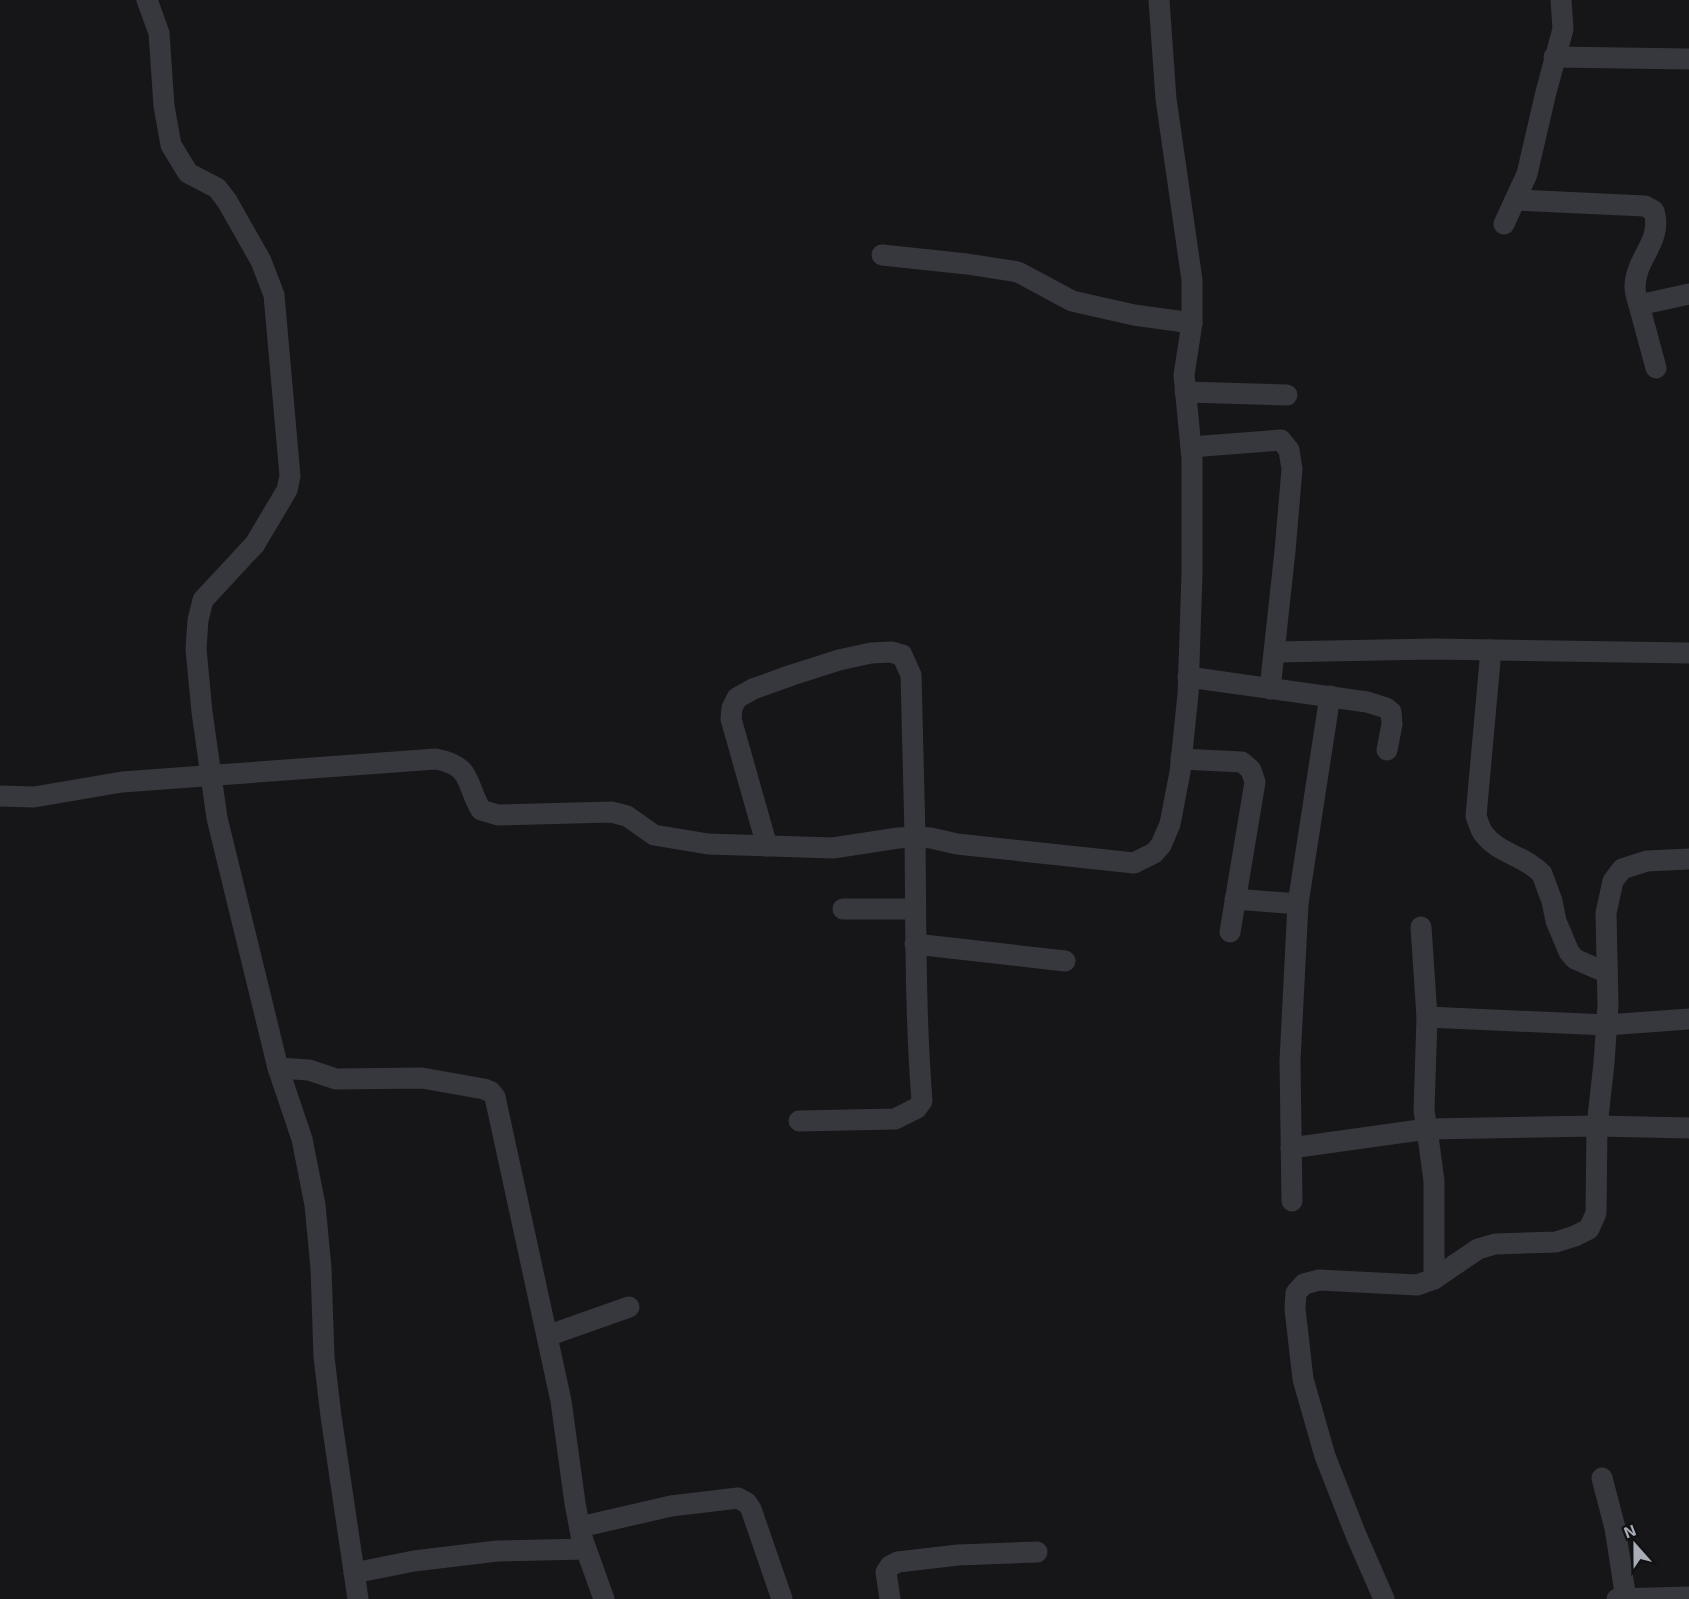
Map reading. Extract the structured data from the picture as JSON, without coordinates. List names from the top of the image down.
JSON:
{
  "north": "top"
}
